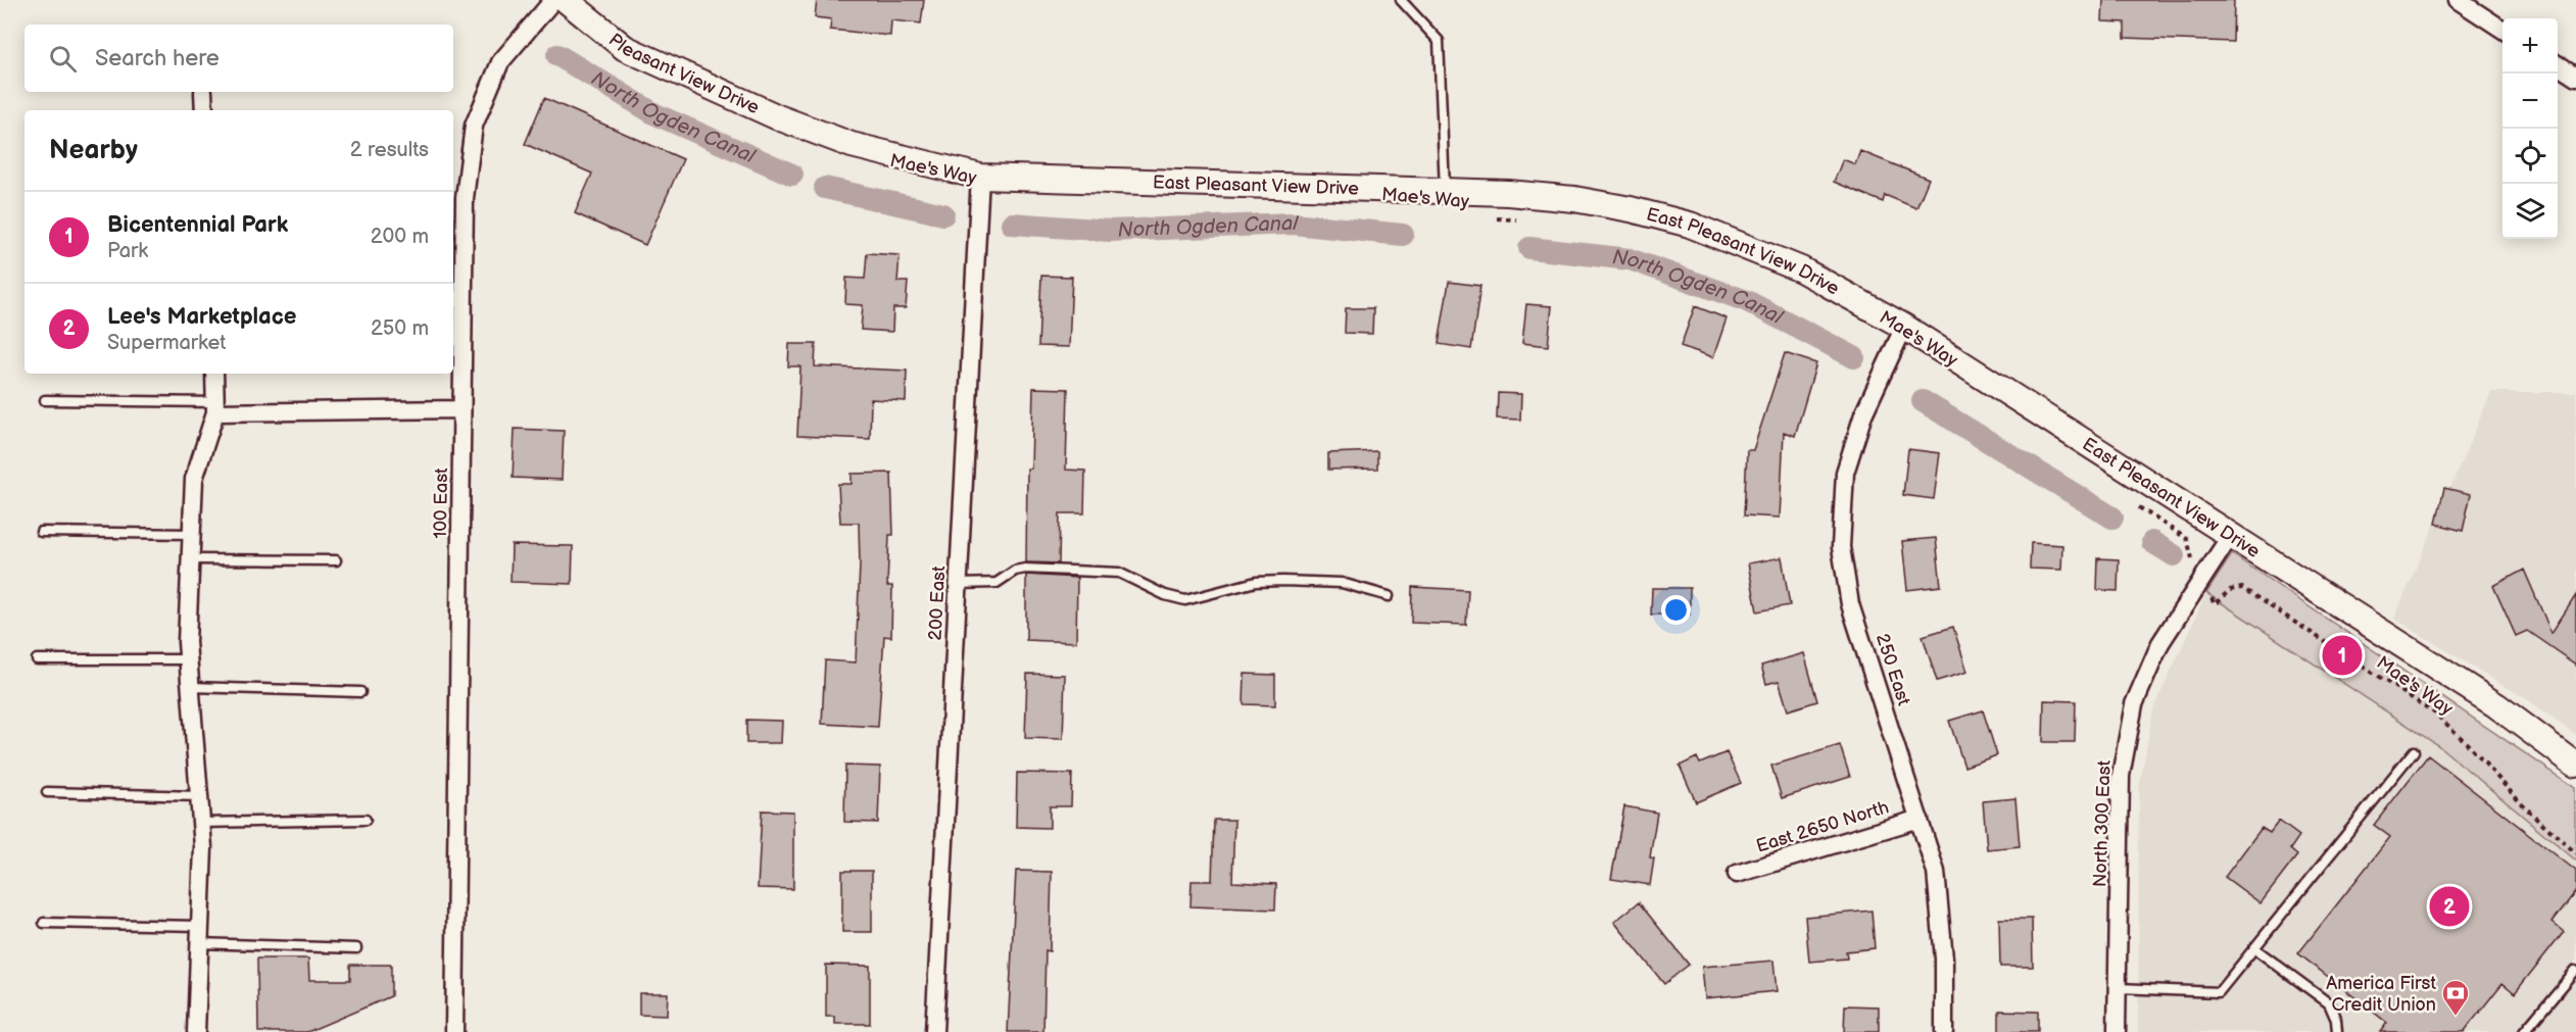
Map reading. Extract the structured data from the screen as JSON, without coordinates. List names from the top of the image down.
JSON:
{
  "streets": {
    "street": [
      "Pleasant View Drive",
      "East Pleasant View Drive",
      "100 East",
      "200 East",
      "250 East",
      "North 300 East",
      "East 2650 North"
    ],
    "path": ["Mae's Way"]
  },
  "crossings": [
    ["Pleasant View Drive", "East Pleasant View Drive"],
    ["East Pleasant View Drive", "200 East"],
    ["East Pleasant View Drive", "250 East"],
    ["East Pleasant View Drive", "North 300 East"],
    ["250 East", "East 2650 North"]
  ],
  "water": ["North Ogden Canal"],
  "places": {
    "bank": ["America First Credit Union"]
  },
  "page": {
    "map_buttons": ["+", "−"],
    "search": "Search here",
    "heading": ["Nearby", "2 results"],
    "list": [
      {
        "mark": "1",
        "name": "Bicentennial Park",
        "note": "Park",
        "value": "200 m"
      },
      {
        "mark": "2",
        "name": "Lee's Marketplace",
        "note": "Supermarket",
        "value": "250 m"
      }
    ],
    "pins": ["1", "2"]
  }
}
